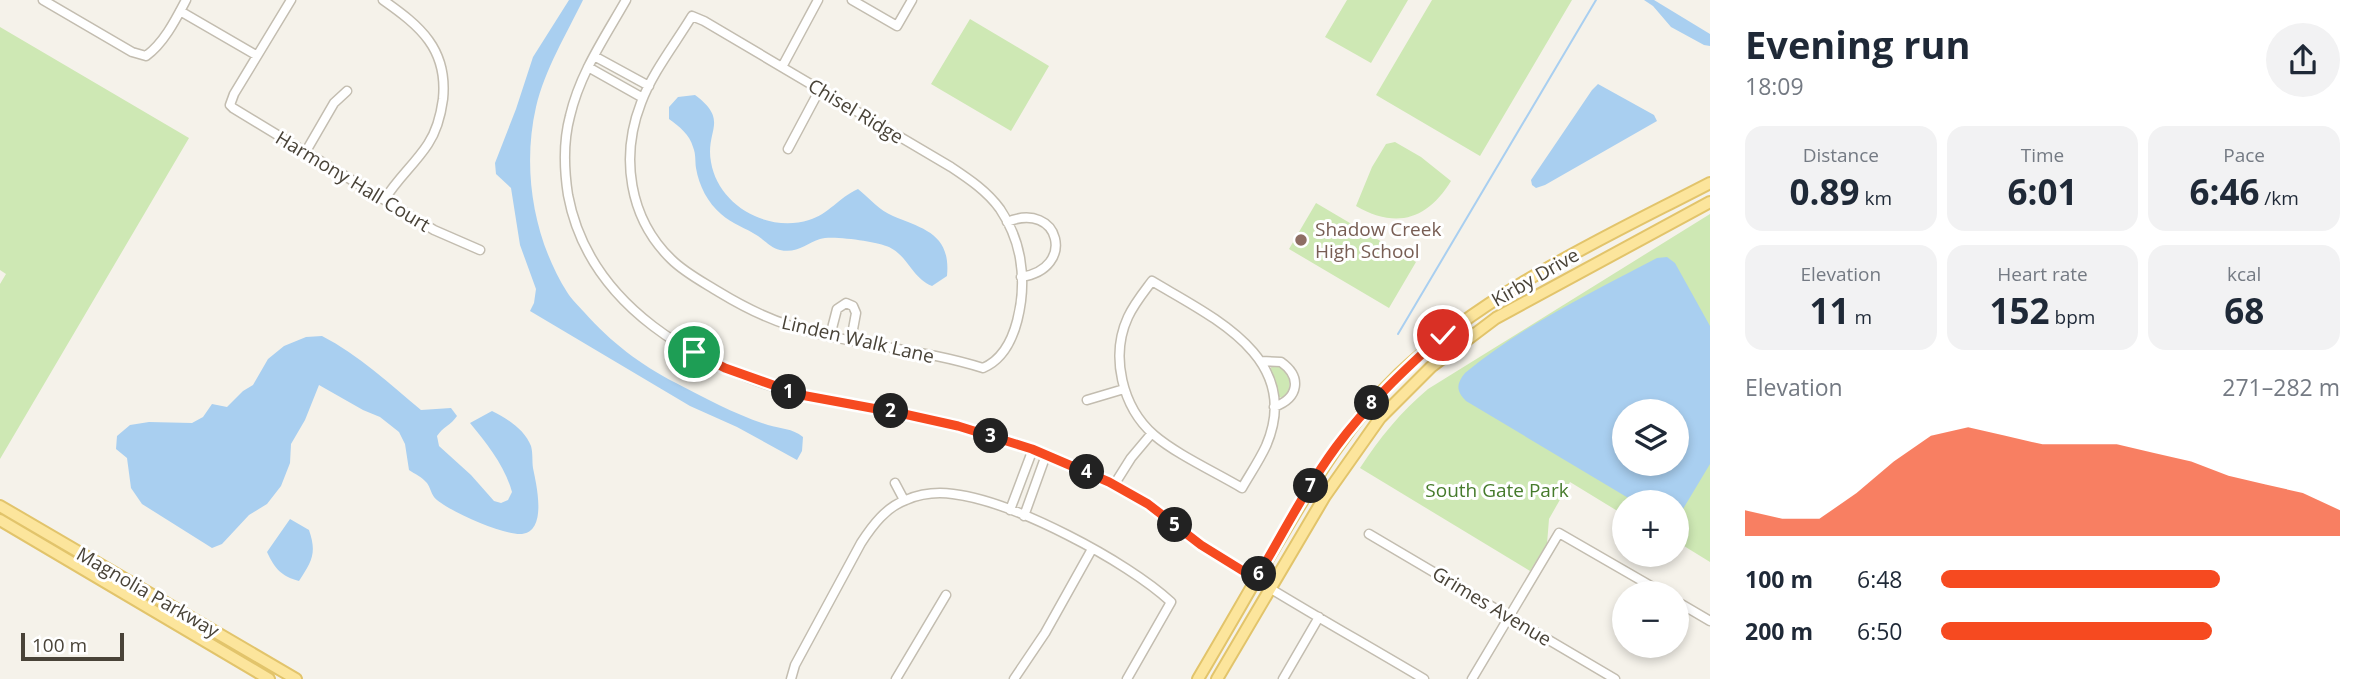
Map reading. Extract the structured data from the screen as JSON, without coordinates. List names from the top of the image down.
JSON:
{
  "streets": {
    "main road": ["Kirby Drive", "Magnolia Parkway"],
    "street": [
      "Chisel Ridge",
      "Harmony Hall Court",
      "Linden Walk Lane",
      "Grimes Avenue"
    ]
  },
  "crossings": [
    ["Chisel Ridge", "Linden Walk Lane"]
  ],
  "parks": ["South Gate Park"],
  "places": ["Shadow Creek High School"],
  "scale_bar": "100 m",
  "page": {
    "heading": ["Evening run", "18:09"],
    "stats": [
      ["Distance", "0.89 km"],
      ["Time", "6:01"],
      ["Pace", "6:46 /km"],
      ["Elevation", "11 m"],
      ["Heart rate", "152 bpm"],
      ["kcal", "68"]
    ],
    "chart": ["Elevation", "271–282 m"],
    "pins": [
      "1",
      "8",
      "2",
      "3",
      "4",
      "7",
      "5",
      "6"
    ],
    "map_buttons": ["+", "−"],
    "list": [
      {
        "name": "100 m",
        "note": "6:48"
      },
      {
        "name": "200 m",
        "note": "6:50"
      }
    ],
    "scale": "100 m"
  }
}
